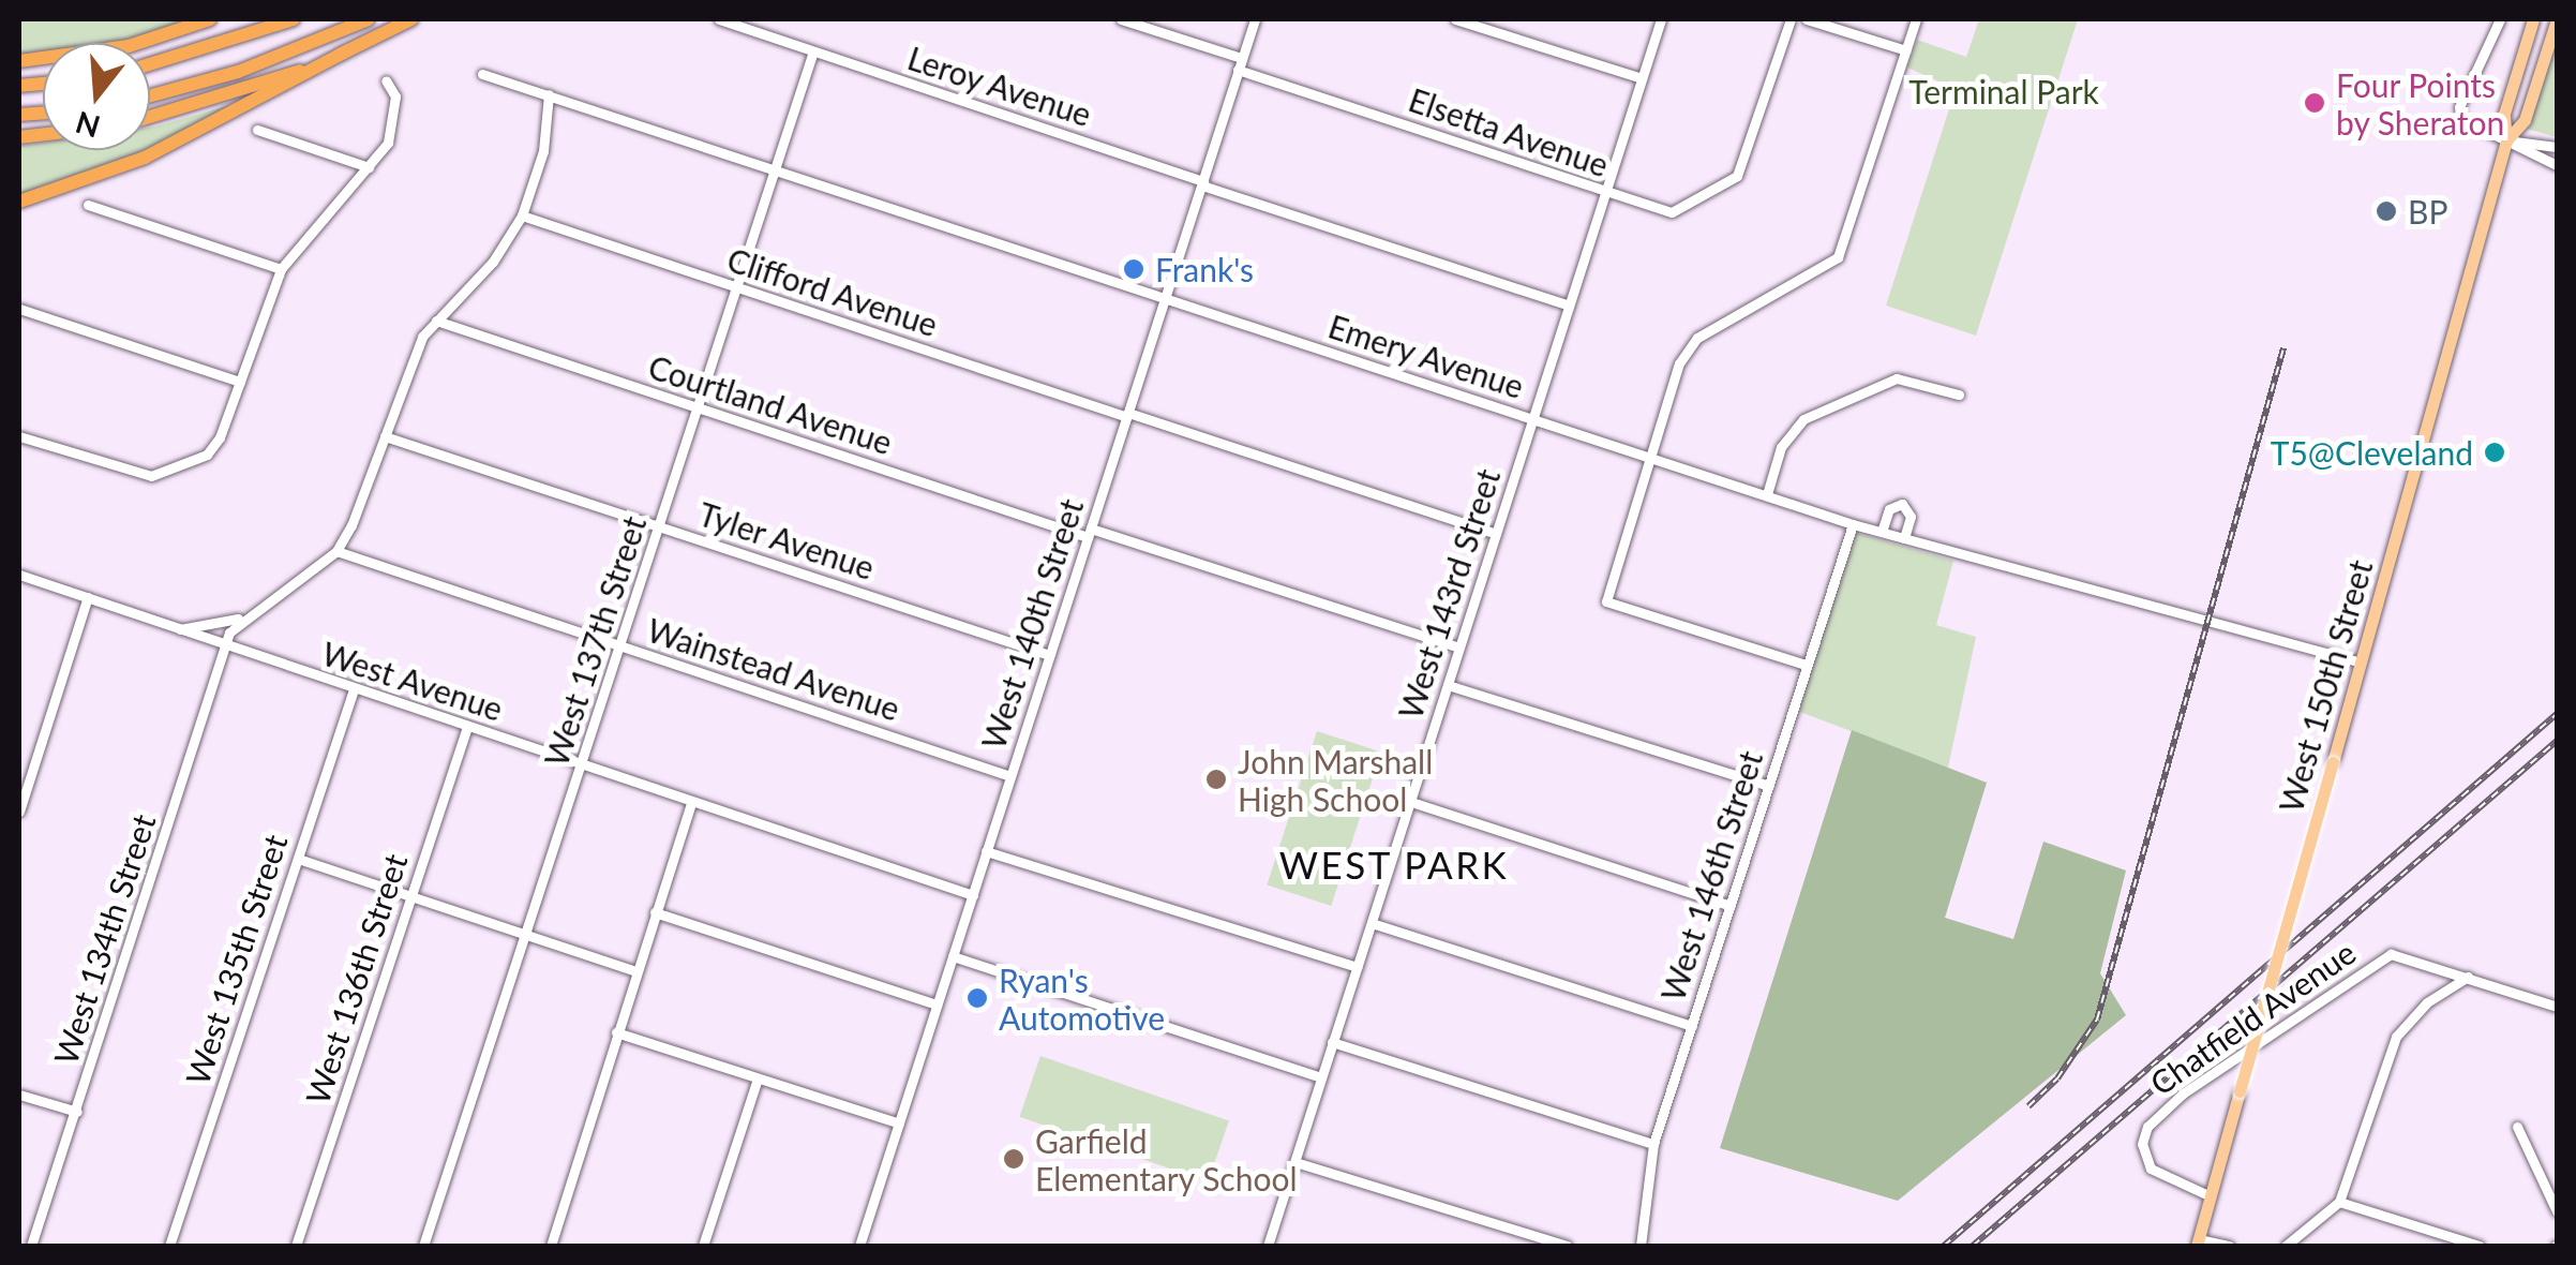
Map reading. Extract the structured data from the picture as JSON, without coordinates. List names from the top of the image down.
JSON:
{
  "streets": {
    "main road": ["West 150th Street"],
    "street": [
      "Leroy Avenue",
      "Elsetta Avenue",
      "Clifford Avenue",
      "Emery Avenue",
      "Courtland Avenue",
      "Tyler Avenue",
      "West 143rd Street",
      "West 140th Street",
      "West 137th Street",
      "Wainstead Avenue",
      "West Avenue",
      "West 146th Street",
      "West 134th Street",
      "West 135th Street",
      "West 136th Street",
      "Chatfield Avenue"
    ]
  },
  "crossings": [
    ["Leroy Avenue", "West 143rd Street"],
    ["Leroy Avenue", "West 140th Street"],
    ["Leroy Avenue", "West 137th Street"],
    ["Elsetta Avenue", "West 143rd Street"],
    ["Elsetta Avenue", "West 140th Street"],
    ["Clifford Avenue", "West 143rd Street"],
    ["Clifford Avenue", "West 140th Street"],
    ["Clifford Avenue", "West 137th Street"],
    ["Emery Avenue", "West 143rd Street"],
    ["Emery Avenue", "West 140th Street"],
    ["Emery Avenue", "West 137th Street"],
    ["Emery Avenue", "West 150th Street"],
    ["Emery Avenue", "West 146th Street"],
    ["Courtland Avenue", "West 143rd Street"],
    ["Courtland Avenue", "West 140th Street"],
    ["Courtland Avenue", "West 137th Street"],
    ["Tyler Avenue", "West 140th Street"],
    ["Tyler Avenue", "West 137th Street"],
    ["West 140th Street", "Wainstead Avenue"],
    ["West 140th Street", "West Avenue"],
    ["West 137th Street", "Wainstead Avenue"],
    ["West 137th Street", "West Avenue"],
    ["West Avenue", "West 134th Street"],
    ["West Avenue", "West 135th Street"],
    ["West Avenue", "West 136th Street"],
    ["West 150th Street", "Chatfield Avenue"]
  ],
  "districts": ["WEST PARK"],
  "parks": ["Terminal Park"],
  "places": [
    "Four Points by Sheraton",
    "BP",
    "Frank's",
    "T5@Cleveland",
    "John Marshall High School",
    "Ryan's Automotive",
    "Garfield Elementary School"
  ],
  "north": "bottom"
}
